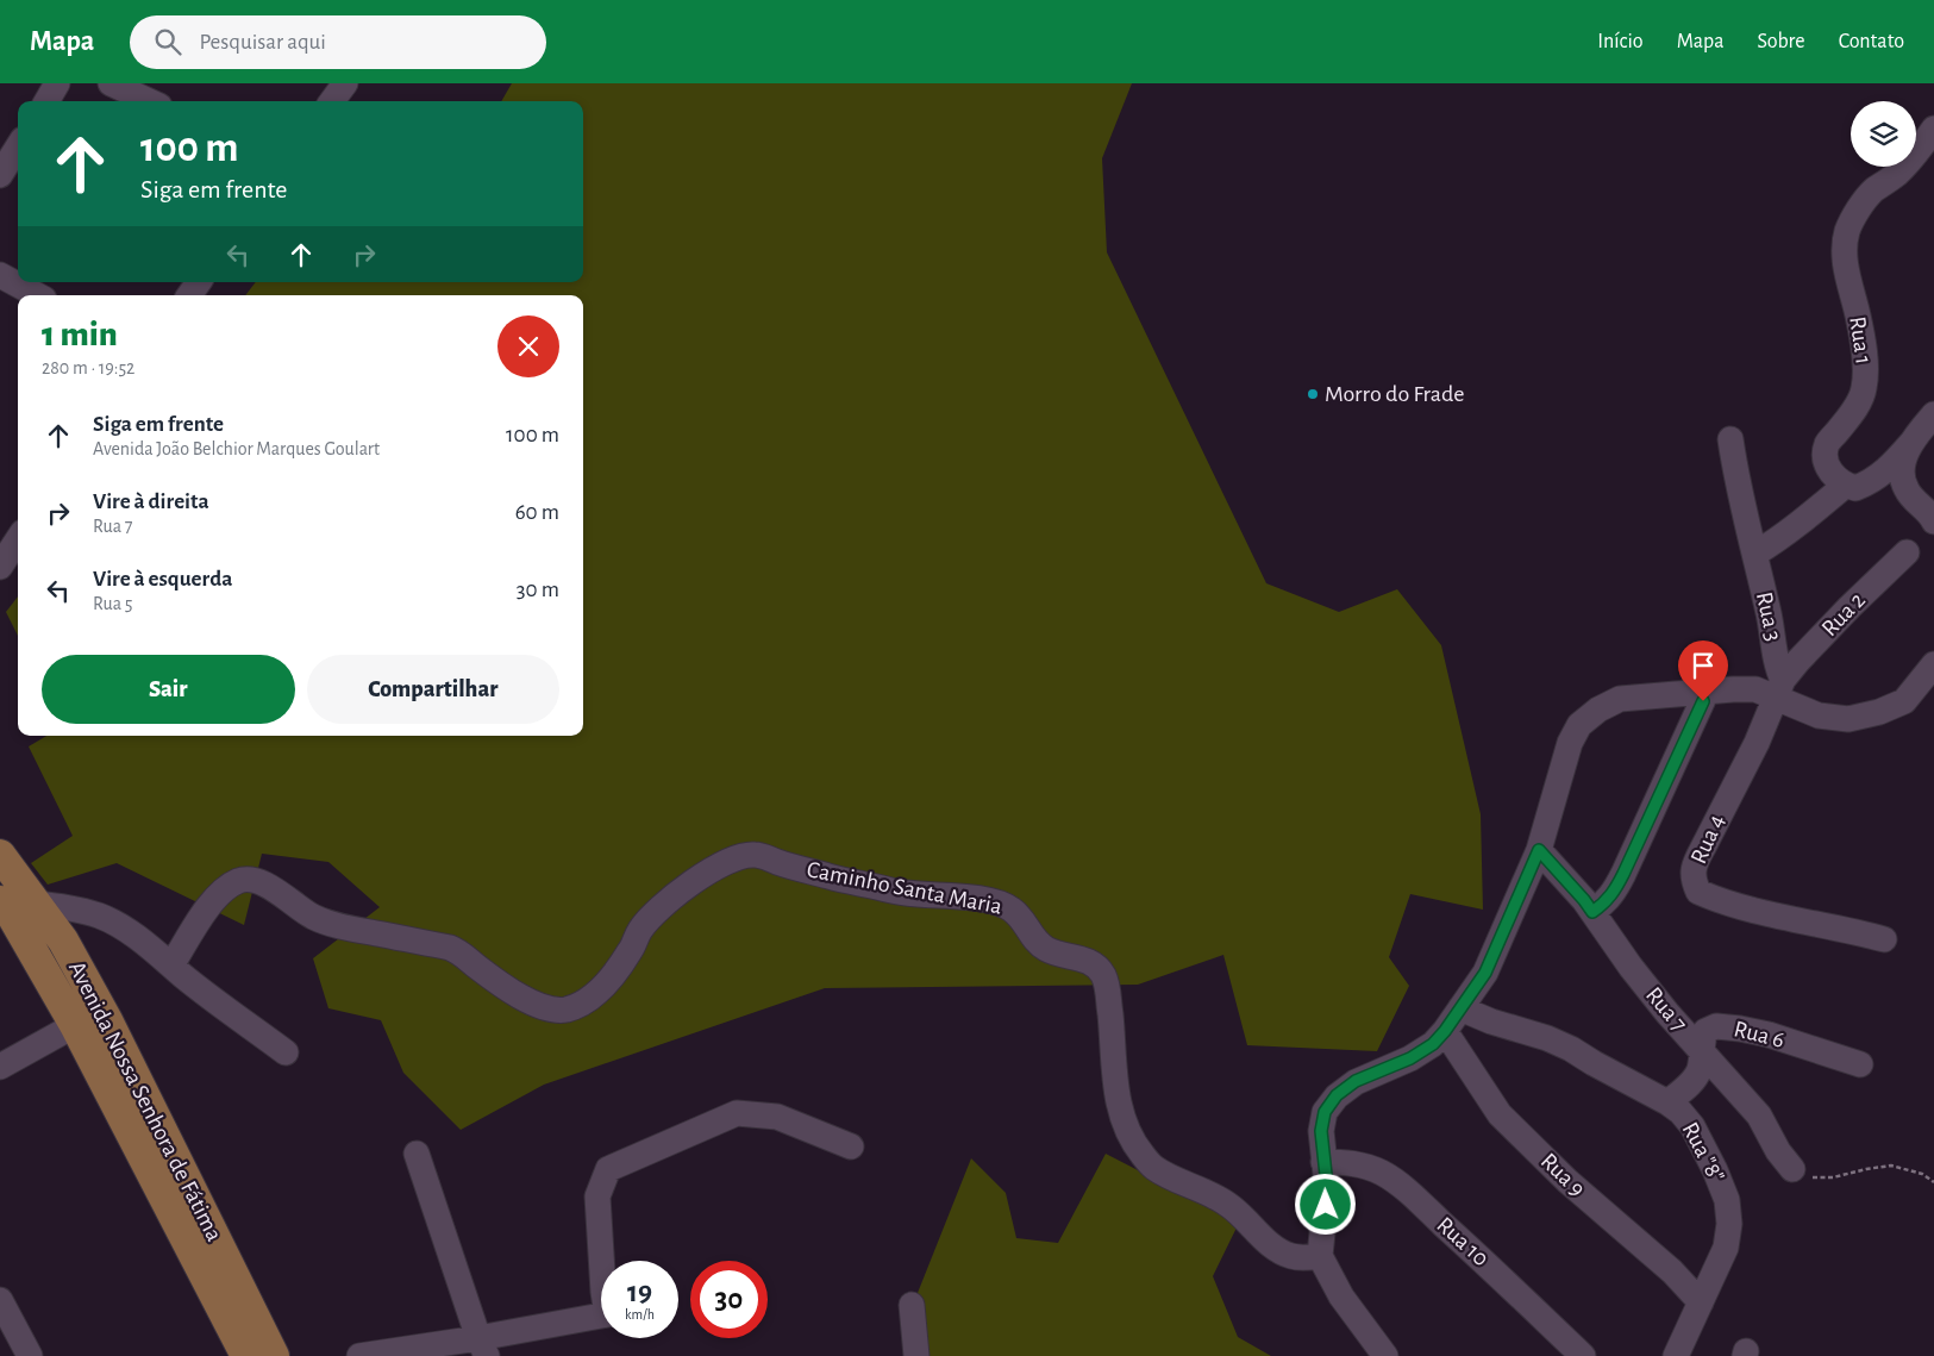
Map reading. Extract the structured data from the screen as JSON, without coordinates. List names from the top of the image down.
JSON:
{
  "streets": {
    "main road": ["Avenida Nossa Senhora de Fátima"],
    "street": [
      "Rua 1",
      "Rua 2",
      "Rua 3",
      "Rua 4",
      "Caminho Santa Maria",
      "Rua 7",
      "Rua 6",
      "Rua \"8\"",
      "Rua 9",
      "Rua 10"
    ]
  },
  "crossings": [
    ["Rua 2", "Rua 3"],
    ["Rua 2", "Rua 4"],
    ["Rua 3", "Rua 4"],
    ["Rua 7", "Rua 6"],
    ["Rua 6", "Rua \"8\""],
    ["Rua \"8\"", "Rua 9"]
  ],
  "places": ["Morro do Frade"],
  "page": {
    "header": "Mapa",
    "search": "Pesquisar aqui",
    "nav": [
      "Início",
      "Mapa",
      "Sobre",
      "Contato"
    ],
    "turn": ["100 m", "Siga em frente"],
    "heading": ["1 min", "280 m · 19:52"],
    "list": [
      {
        "name": "Siga em frente",
        "note": "Avenida João Belchior Marques Goulart",
        "value": "100 m"
      },
      {
        "name": "Vire à direita",
        "note": "Rua 7",
        "value": "60 m"
      },
      {
        "name": "Vire à esquerda",
        "note": "Rua 5",
        "value": "30 m"
      }
    ],
    "buttons": ["Sair", "Compartilhar"],
    "speed": "19 km/h",
    "limit": "30"
  }
}
